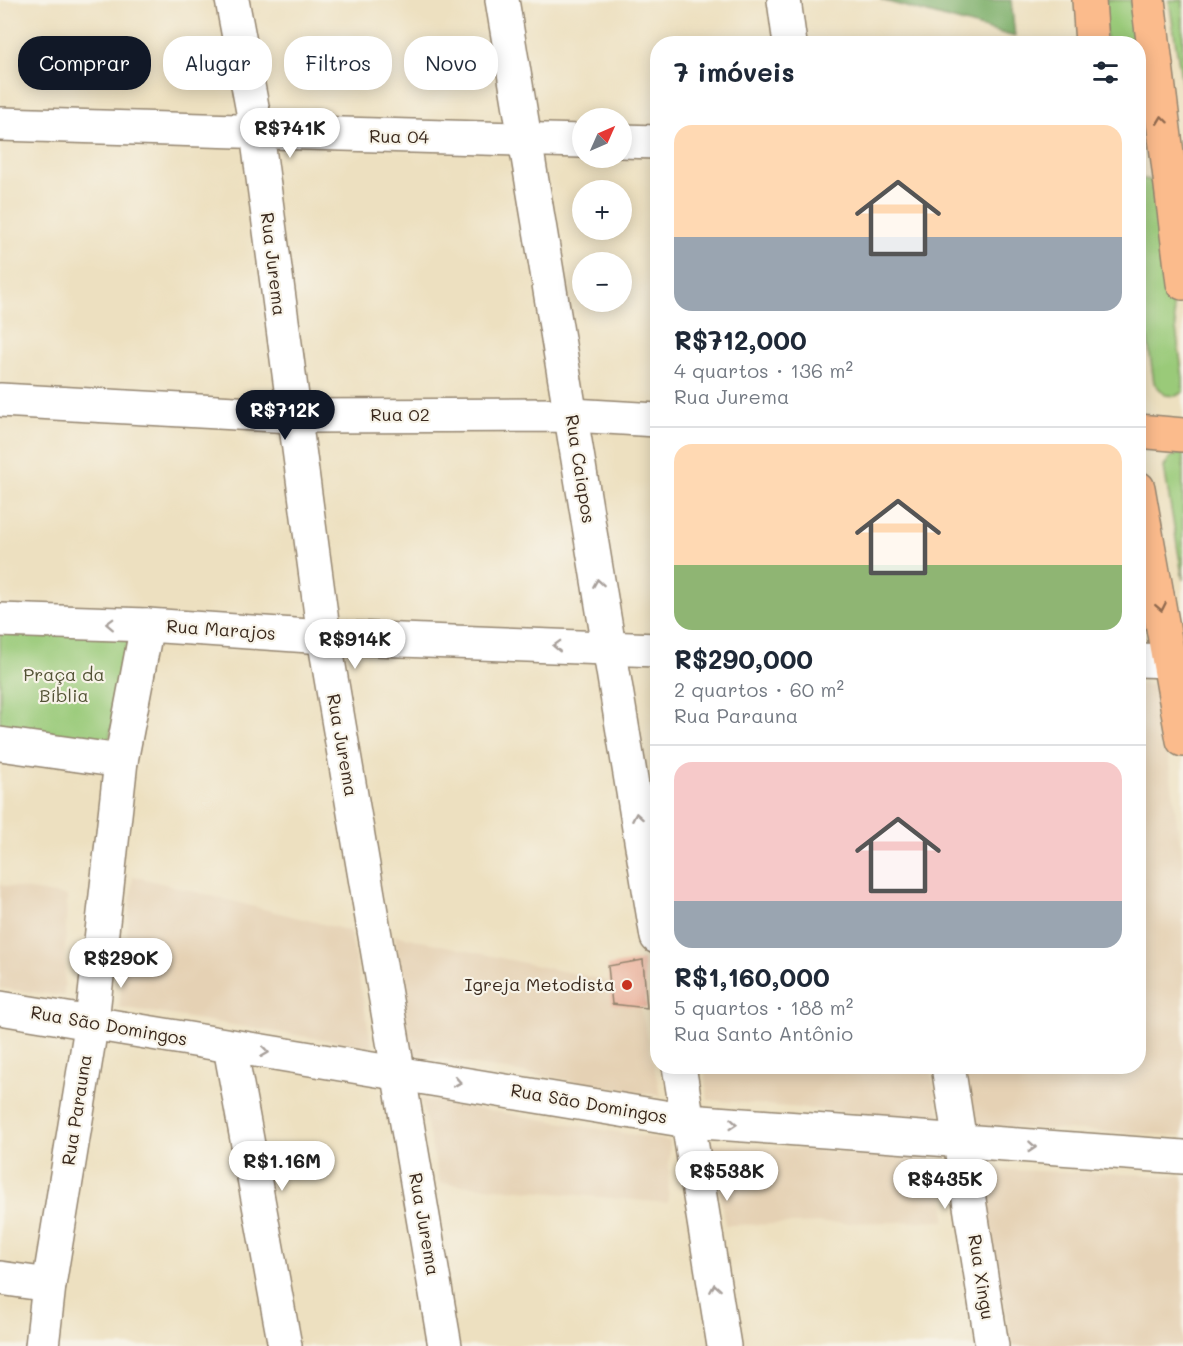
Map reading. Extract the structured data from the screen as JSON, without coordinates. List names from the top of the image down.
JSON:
{
  "streets": {
    "street": [
      "Rua 04",
      "Rua Jurema",
      "Rua 02",
      "Rua Caiapos",
      "Rua Marajos",
      "Rua São Domingos",
      "Rua Parauna",
      "Rua Xingu"
    ]
  },
  "crossings": [
    ["Rua 04", "Rua Jurema"],
    ["Rua 04", "Rua Caiapos"],
    ["Rua Jurema", "Rua 02"],
    ["Rua Jurema", "Rua Marajos"],
    ["Rua Jurema", "Rua São Domingos"],
    ["Rua 02", "Rua Caiapos"],
    ["Rua Caiapos", "Rua Marajos"],
    ["Rua Marajos", "Rua Parauna"],
    ["Rua São Domingos", "Rua Parauna"],
    ["Rua São Domingos", "Rua Xingu"]
  ],
  "one_way": ["Rua Caiapos", "Rua Marajos", "Rua São Domingos"],
  "parks": ["Praça da Bíblia"],
  "places": ["Igreja Metodista"],
  "north": "top right",
  "page": {
    "chip": [
      "Comprar",
      "Alugar",
      "Filtros",
      "Novo"
    ],
    "heading": "7 imóveis",
    "map_buttons": ["+", "−"],
    "price": [
      "R$741K",
      "R$712K",
      "R$914K",
      "R$290K",
      "R$1.16M",
      "R$538K",
      "R$435K"
    ],
    "list": [
      {
        "name": "R$712,000",
        "note": "4 quartos · 136 m² · Rua Jurema"
      },
      {
        "name": "R$290,000",
        "note": "2 quartos · 60 m² · Rua Parauna"
      },
      {
        "name": "R$1,160,000",
        "note": "5 quartos · 188 m² · Rua Santo Antônio"
      }
    ]
  }
}
